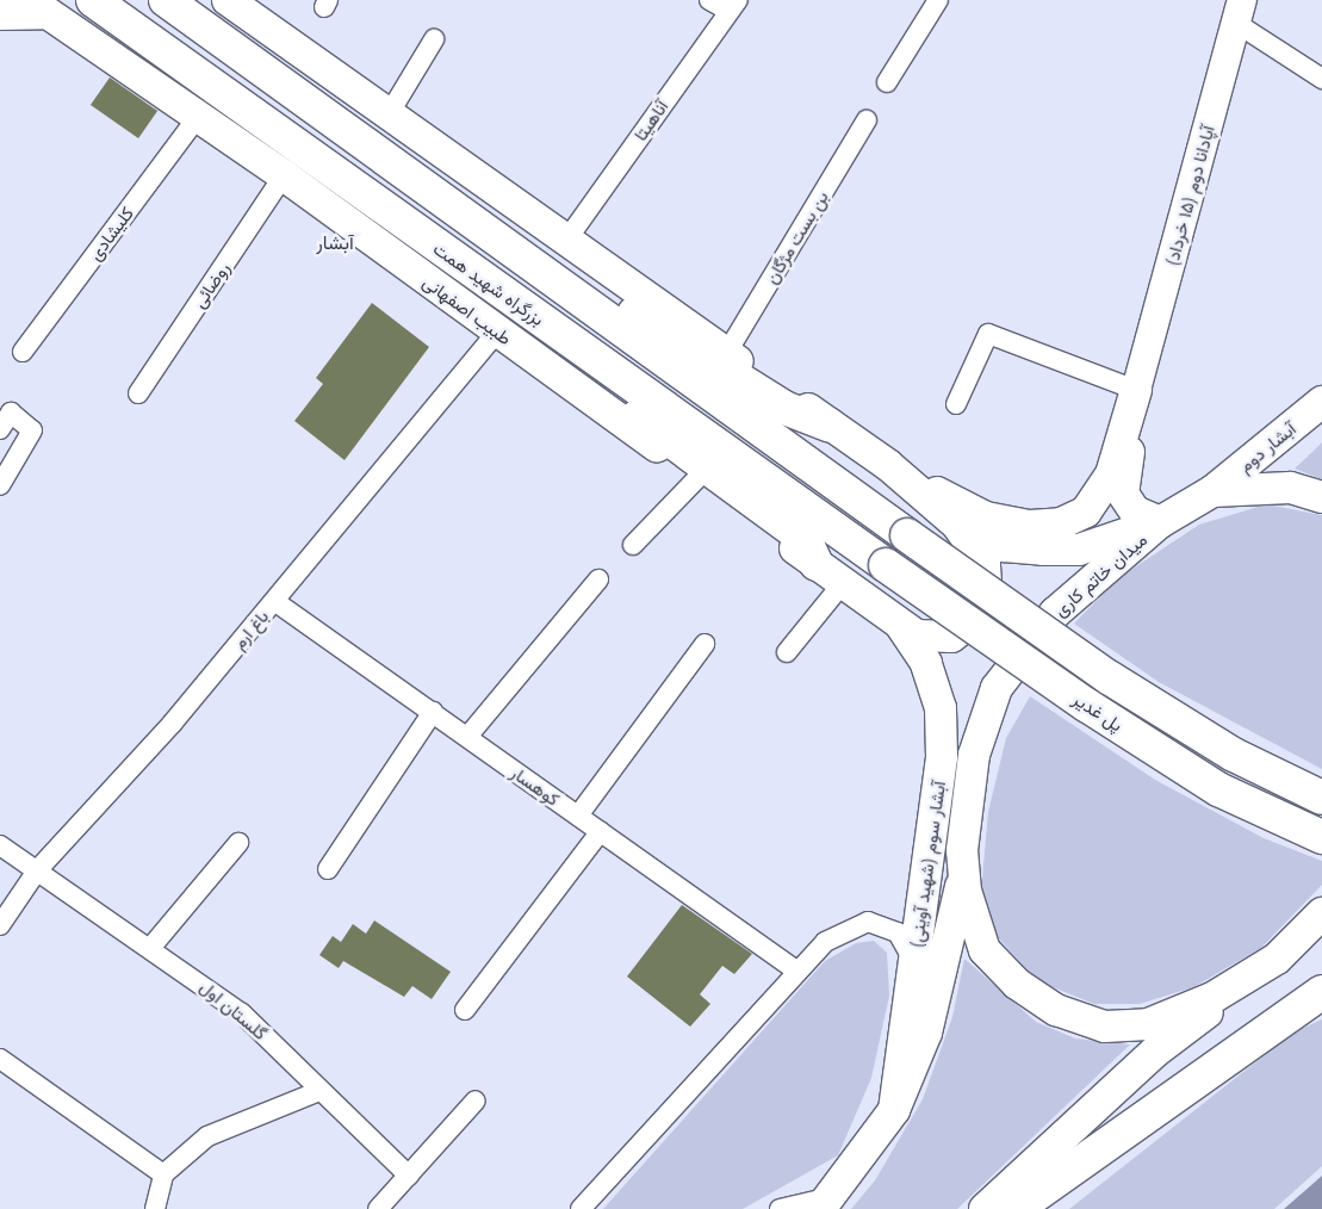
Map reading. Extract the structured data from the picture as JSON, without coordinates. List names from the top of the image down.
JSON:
{
  "streets": {
    "highway": ["بزرگراه شهید همت", "پل غدیر"],
    "main road": [
      "آپادانا دوم (۱۵ خرداد)",
      "طبیب اصفهانی",
      "آبشار دوم",
      "میدان خاتم کاری",
      "آبشار سوم (شهید آوینی)"
    ],
    "street": [
      "آناهیتا",
      "کلیشادی",
      "بن بست مژگان",
      "روضائی",
      "باغ ارم",
      "کوهسار",
      "گلستان اول"
    ]
  },
  "crossings": [
    ["کلیشادی", "طبیب اصفهانی"],
    ["بزرگراه شهید همت", "پل غدیر"],
    ["روضائی", "طبیب اصفهانی"],
    ["طبیب اصفهانی", "باغ ارم"],
    ["طبیب اصفهانی", "آبشار سوم (شهید آوینی)"],
    ["آبشار دوم", "میدان خاتم کاری"],
    ["میدان خاتم کاری", "آبشار سوم (شهید آوینی)"],
    ["باغ ارم", "کوهسار"],
    ["باغ ارم", "گلستان اول"]
  ],
  "districts": ["آبشار"]
}
